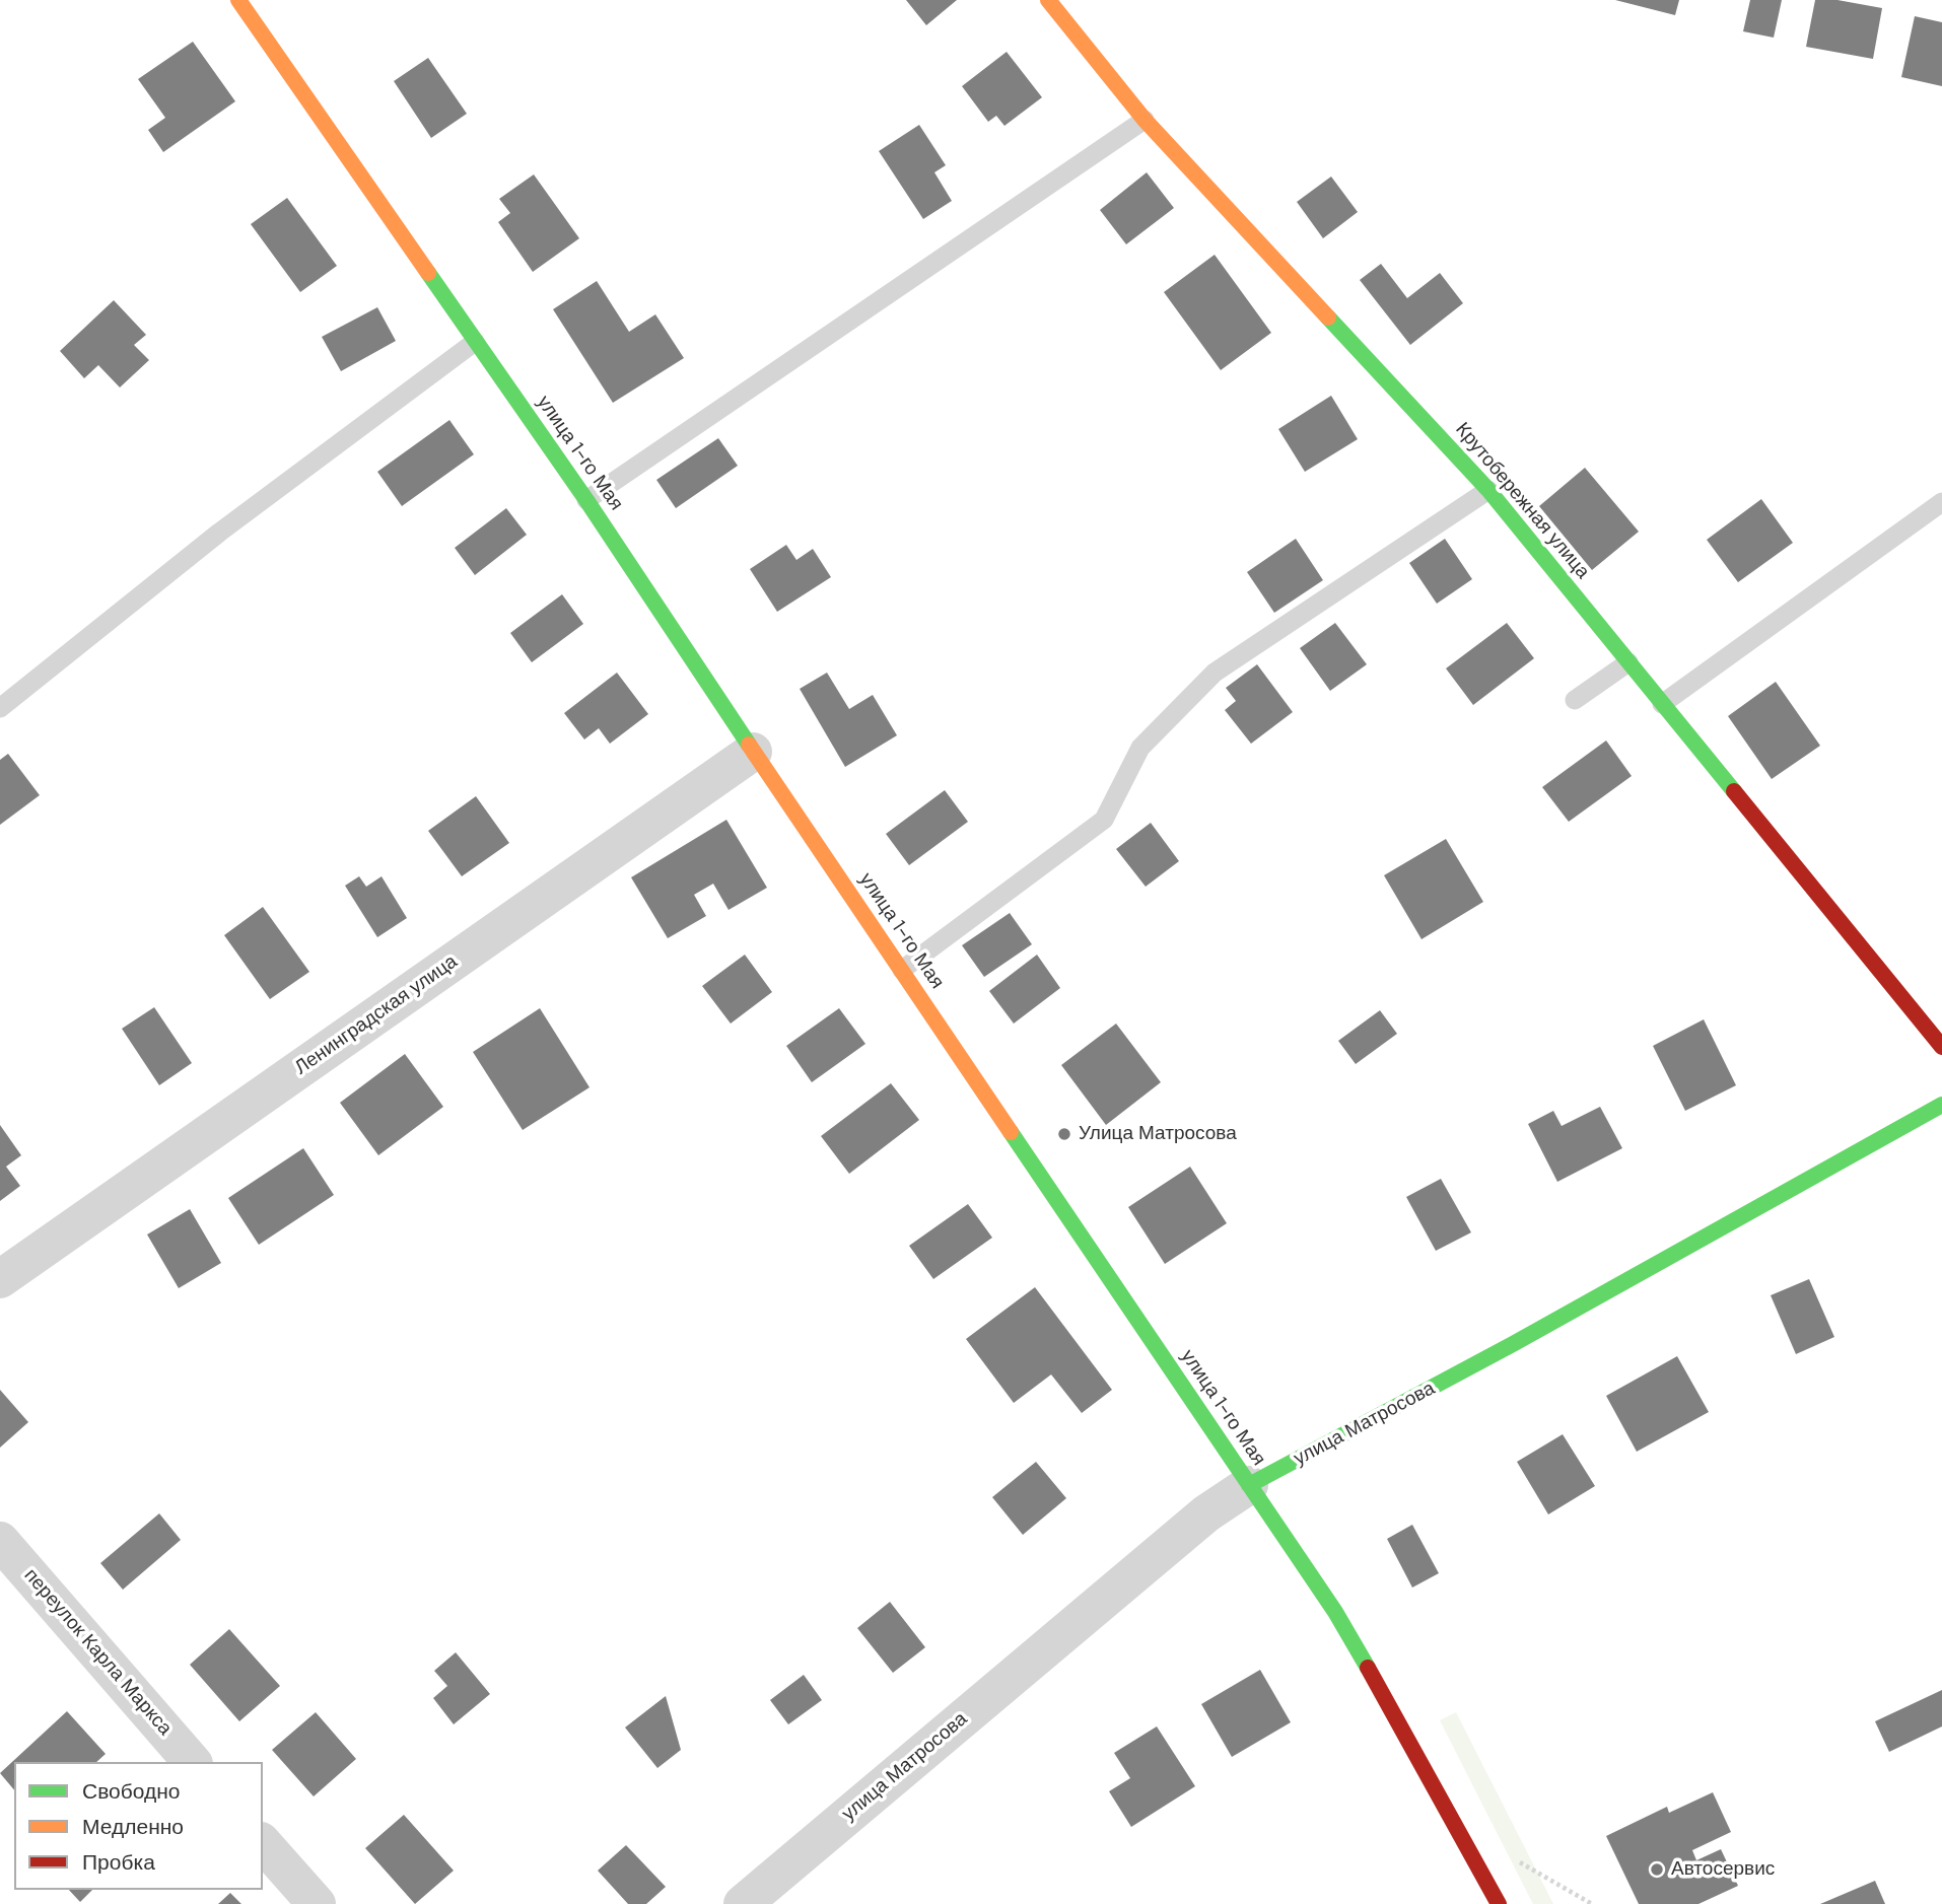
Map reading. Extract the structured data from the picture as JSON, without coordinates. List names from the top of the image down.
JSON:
{
  "streets": {
    "street": [
      "улица 1-го Мая",
      "Крутобережная улица",
      "Ленинградская улица",
      "улица Матросова",
      "переулок Карла Маркса"
    ]
  },
  "crossings": [
    ["улица 1-го Мая", "Ленинградская улица"],
    ["улица 1-го Мая", "улица Матросова"]
  ],
  "places": ["Улица Матросова", "Автосервис"],
  "legend": ["Свободно", "Медленно", "Пробка"]
}
